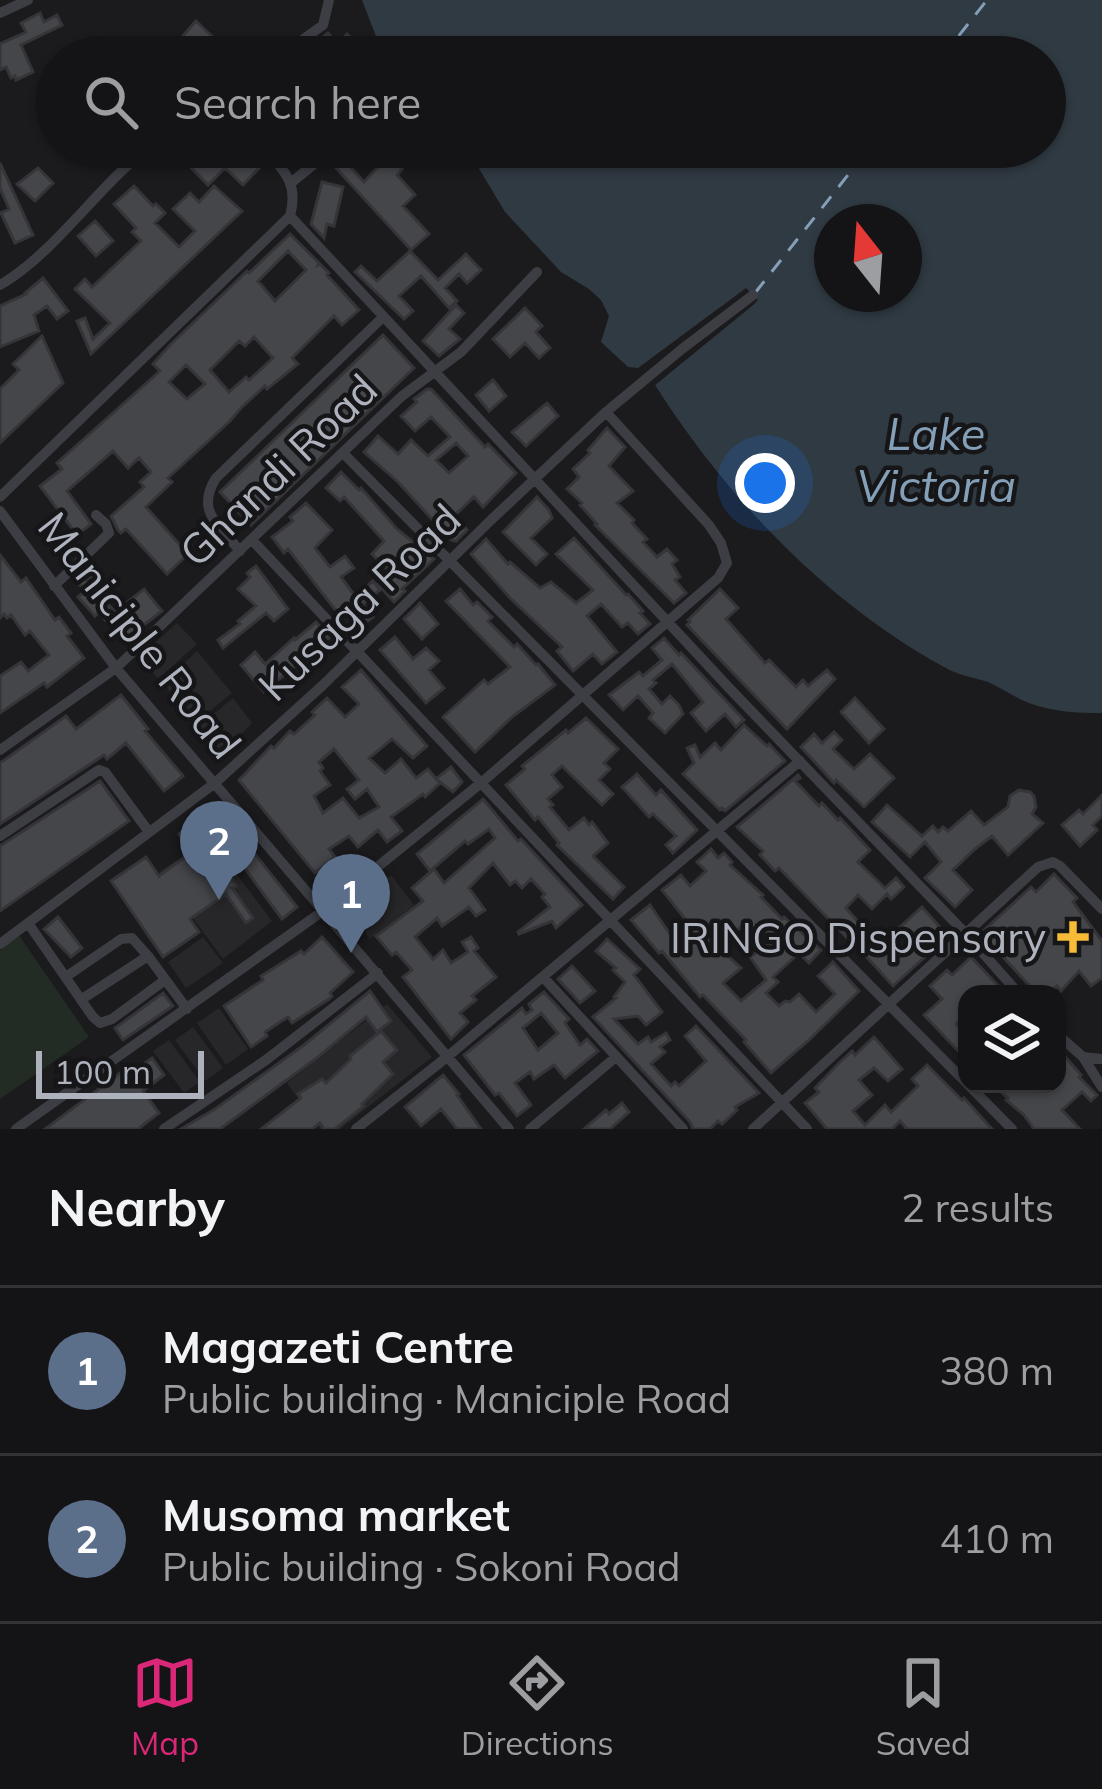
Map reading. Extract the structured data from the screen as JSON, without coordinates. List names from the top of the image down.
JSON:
{
  "streets": {
    "street": ["Ghandi Road", "Kusaga Road", "Maniciple Road"]
  },
  "crossings": [
    ["Ghandi Road", "Maniciple Road"],
    ["Kusaga Road", "Maniciple Road"]
  ],
  "water": ["Lake Victoria"],
  "places": {
    "health": ["IRINGO Dispensary"]
  },
  "scale_bar": "100 m",
  "north": "top",
  "page": {
    "search": "Search here",
    "pins": ["2", "1"],
    "scale": "100 m",
    "heading": ["Nearby", "2 results"],
    "list": [
      {
        "mark": "1",
        "name": "Magazeti Centre",
        "note": "Public building · Maniciple Road",
        "value": "380 m"
      },
      {
        "mark": "2",
        "name": "Musoma market",
        "note": "Public building · Sokoni Road",
        "value": "410 m"
      }
    ],
    "nav": ["Map", "Directions", "Saved"]
  }
}
